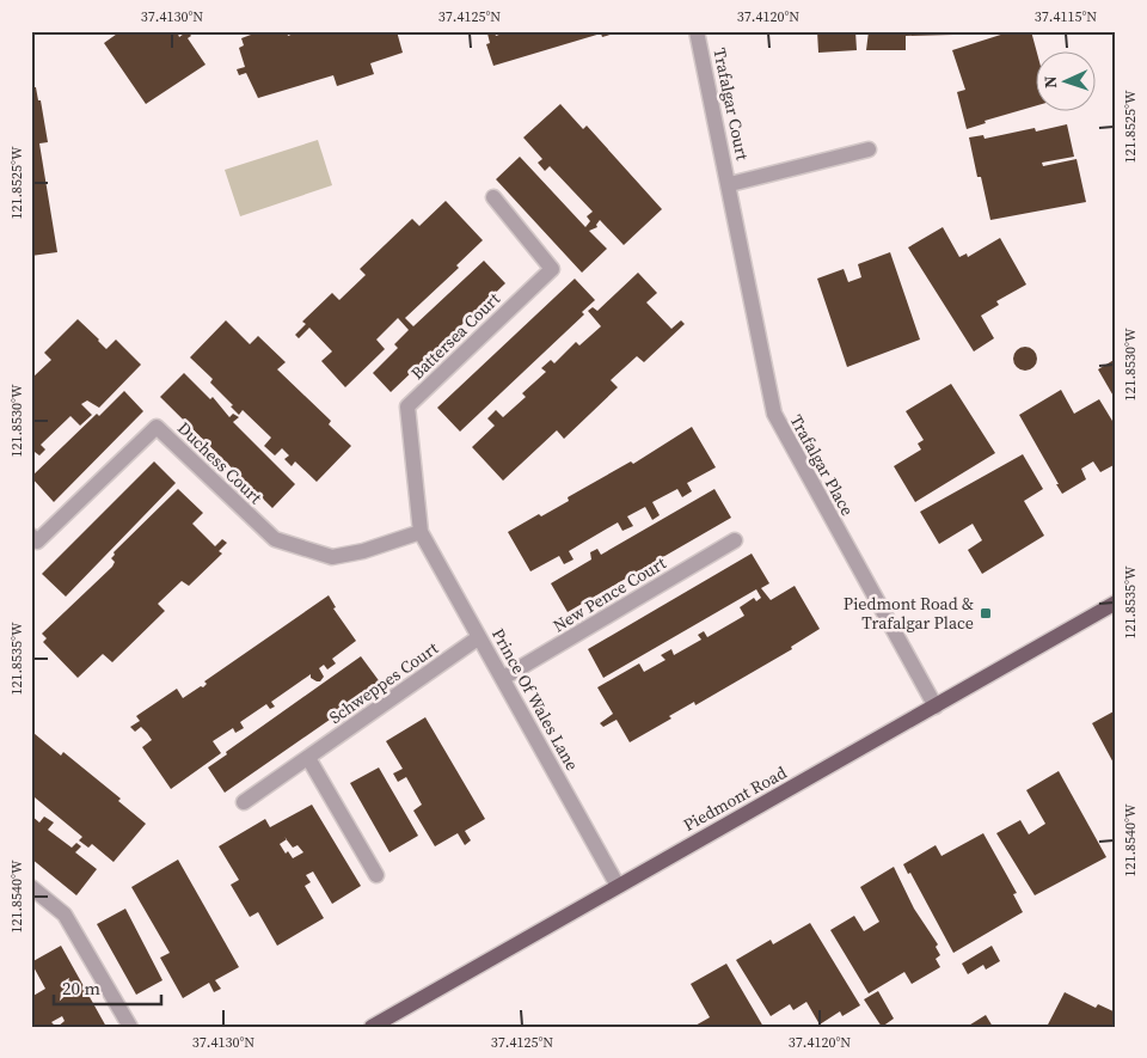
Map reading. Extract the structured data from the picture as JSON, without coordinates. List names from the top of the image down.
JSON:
{
  "streets": {
    "main road": ["Piedmont Road"],
    "street": [
      "Trafalgar Court",
      "Battersea Court",
      "Duchess Court",
      "Trafalgar Place",
      "New Pence Court",
      "Schweppes Court",
      "Prince Of Wales Lane"
    ]
  },
  "crossings": [
    ["Trafalgar Court", "Trafalgar Place"],
    ["Battersea Court", "Duchess Court"],
    ["Battersea Court", "Prince Of Wales Lane"],
    ["Duchess Court", "Prince Of Wales Lane"],
    ["Trafalgar Place", "Piedmont Road"],
    ["New Pence Court", "Prince Of Wales Lane"],
    ["Schweppes Court", "Prince Of Wales Lane"],
    ["Prince Of Wales Lane", "Piedmont Road"]
  ],
  "places": {
    "transit": ["Piedmont Road & Trafalgar Place"]
  },
  "scale_bar": "20 m",
  "north": "left",
  "coordinates": [
    "37.4130°N",
    "37.4125°N",
    "37.4120°N",
    "37.4115°N",
    "121.8525°W",
    "121.8530°W",
    "121.8535°W",
    "121.8540°W"
  ]
}
